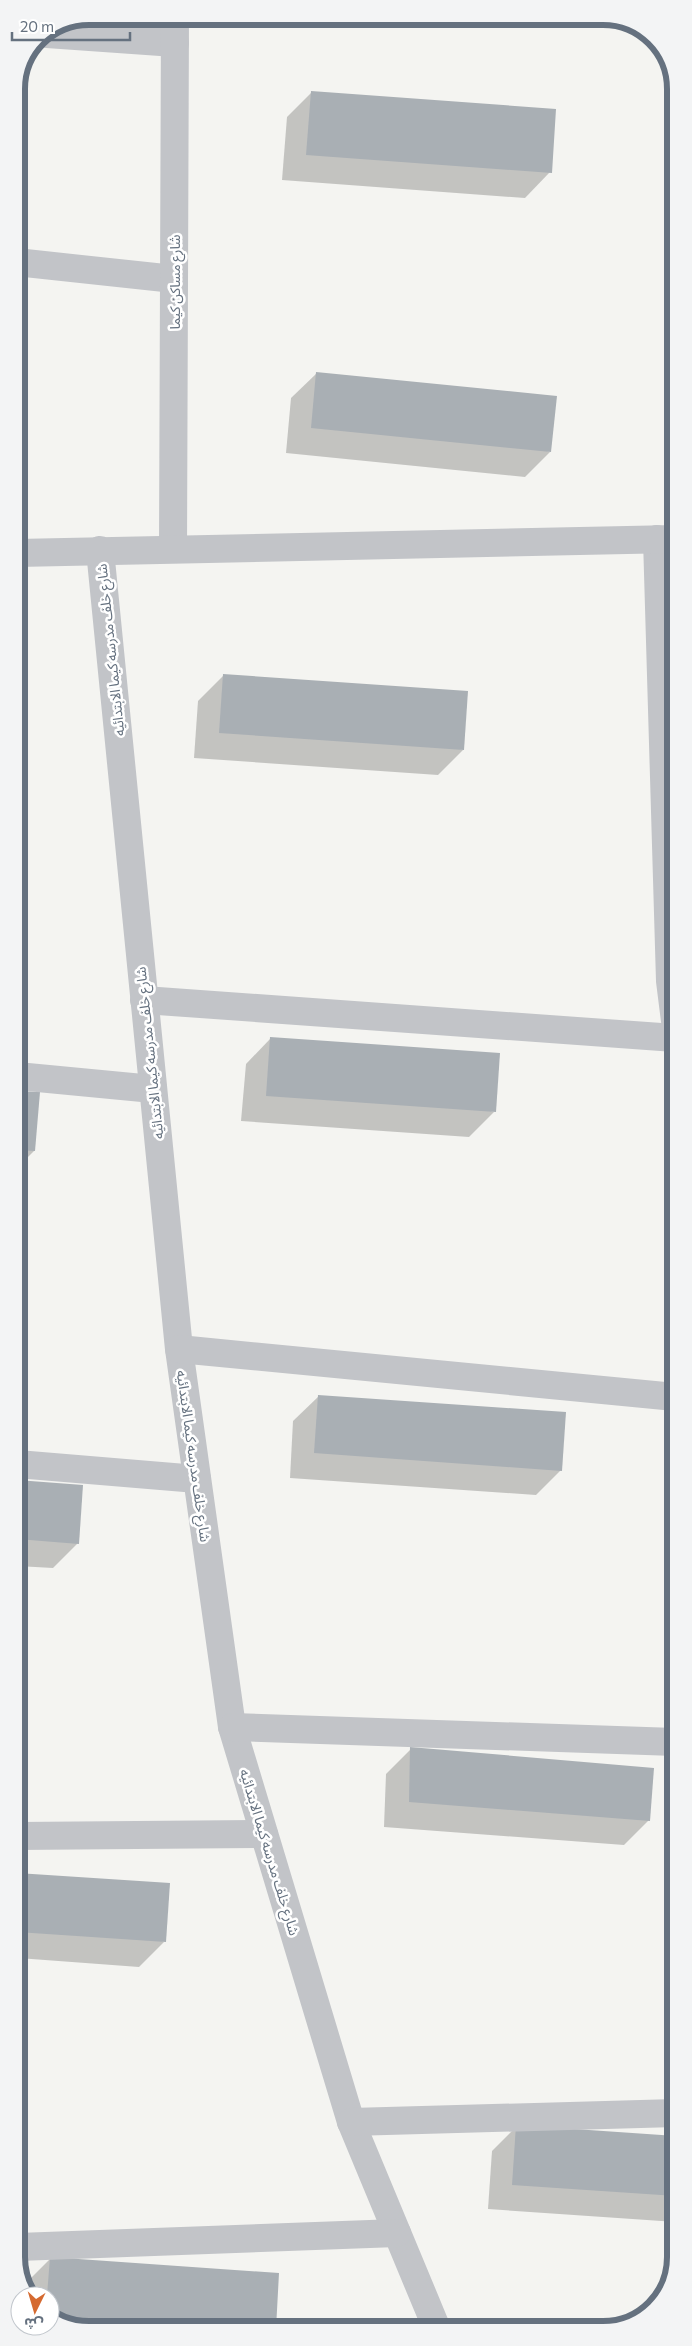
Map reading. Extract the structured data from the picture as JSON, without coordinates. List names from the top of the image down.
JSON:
{
  "streets": {
    "street": ["شارع مساكن كيما", "شارع خلف مدرسه كيما الابتدائيه"]
  },
  "scale_bar": "20 m",
  "north": "bottom"
}
